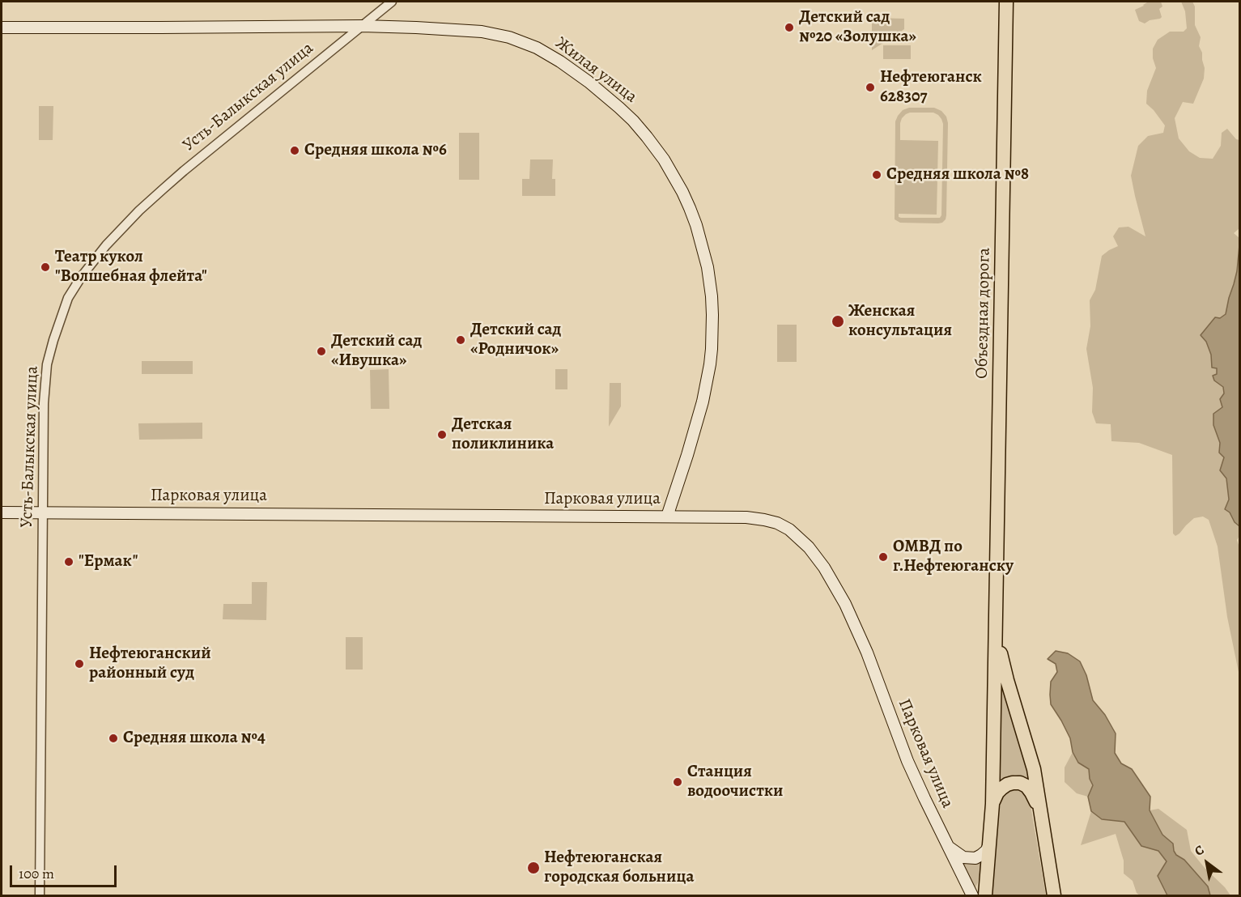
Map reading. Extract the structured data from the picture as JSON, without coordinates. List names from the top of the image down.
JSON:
{
  "streets": {
    "main road": ["Жилая улица", "Объездная дорога", "Парковая улица"],
    "street": ["Усть-Балыкская улица"]
  },
  "crossings": [
    ["Жилая улица", "Усть-Балыкская улица"],
    ["Жилая улица", "Парковая улица"],
    ["Усть-Балыкская улица", "Парковая улица"]
  ],
  "places": [
    "Детский сад №20 «Золушка»",
    "Нефтеюганск 628307",
    "Средняя школа №6",
    "Средняя школа №8",
    "Театр кукол \"Волшебная флейта\"",
    "Женская консультация",
    "Детский сад «Родничок»",
    "Детский сад «Ивушка»",
    "Детская поликлиника",
    "ОМВД по г.Нефтеюганску",
    "\"Ермак\"",
    "Нефтеюганский районный суд",
    "Средняя школа №4",
    "Станция водоочистки",
    "Нефтеюганская городская больница"
  ],
  "scale_bar": "100 m",
  "north": "top left"
}
